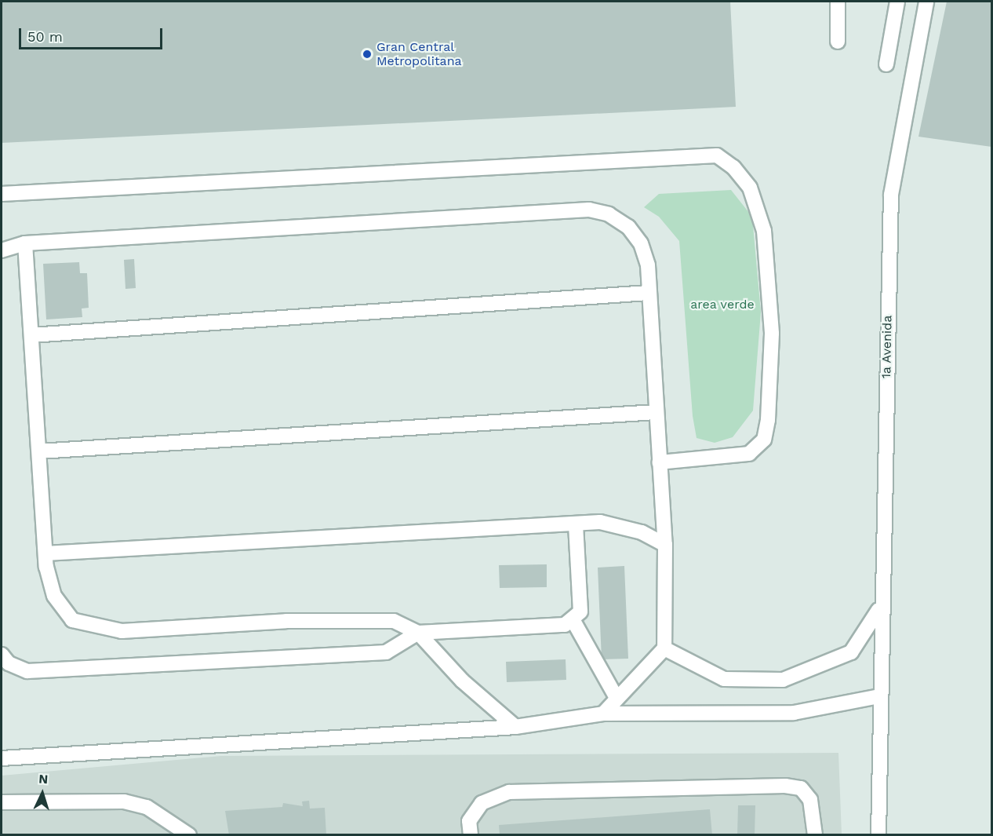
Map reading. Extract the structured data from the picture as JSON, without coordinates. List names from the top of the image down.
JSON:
{
  "streets": {
    "street": ["1a Avenida"]
  },
  "parks": ["area verde"],
  "places": ["Gran Central Metropolitana"],
  "scale_bar": "50 m",
  "north": "top"
}
